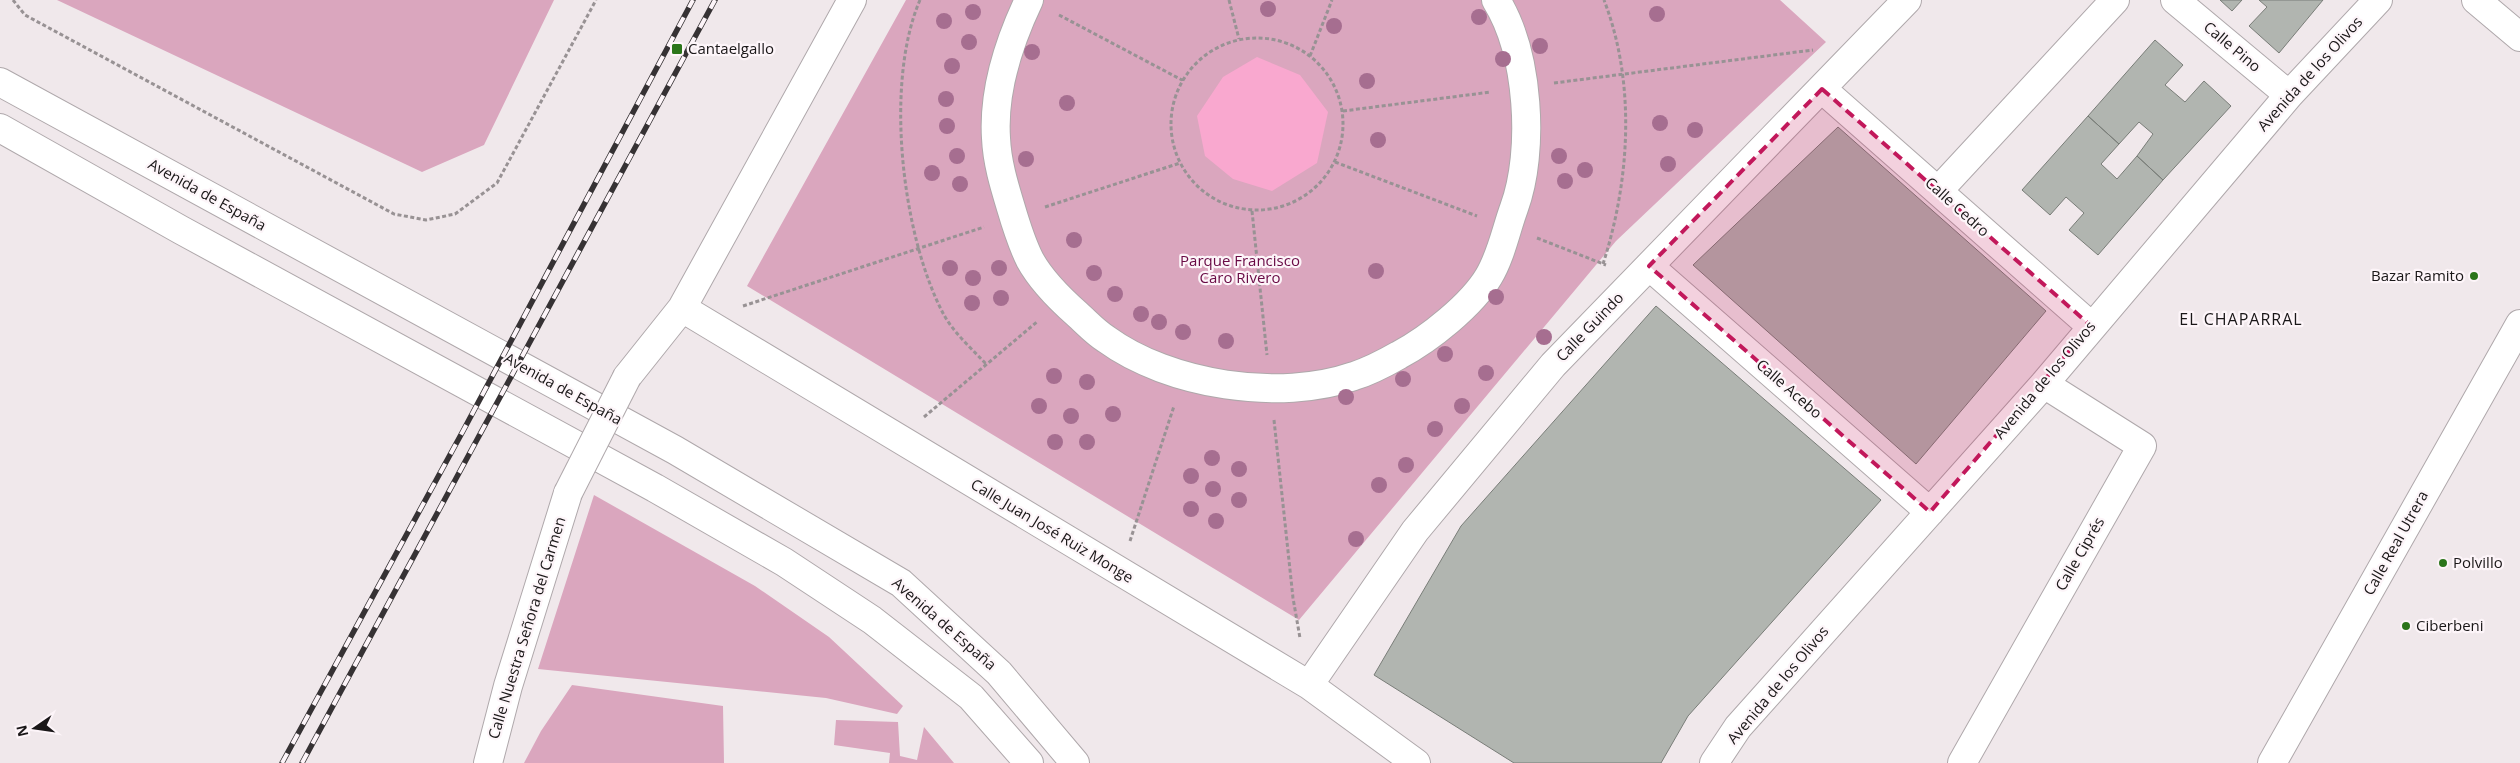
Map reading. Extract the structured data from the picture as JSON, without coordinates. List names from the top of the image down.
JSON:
{
  "streets": {
    "street": [
      "Calle Pino",
      "Avenida de los Olivos",
      "Avenida de España",
      "Calle Cedro",
      "Calle Guindo",
      "Calle Acebo",
      "Calle Juan José Ruiz Monge",
      "Calle Real Utrera",
      "Calle Ciprés",
      "Calle Nuestra Señora del Carmen"
    ]
  },
  "crossings": [
    ["Calle Pino", "Avenida de los Olivos"],
    ["Avenida de los Olivos", "Calle Cedro"],
    ["Avenida de los Olivos", "Calle Acebo"],
    ["Avenida de los Olivos", "Calle Ciprés"],
    ["Calle Cedro", "Calle Guindo"],
    ["Calle Guindo", "Calle Acebo"],
    ["Calle Guindo", "Calle Juan José Ruiz Monge"],
    ["Calle Juan José Ruiz Monge", "Calle Nuestra Señora del Carmen"]
  ],
  "districts": ["EL CHAPARRAL"],
  "parks": ["Parque Francisco Caro Rivero"],
  "places": {
    "transit": ["Cantaelgallo"],
    "other": ["Bazar Ramito", "Polvillo", "Ciberbeni"]
  },
  "north": "left"
}
